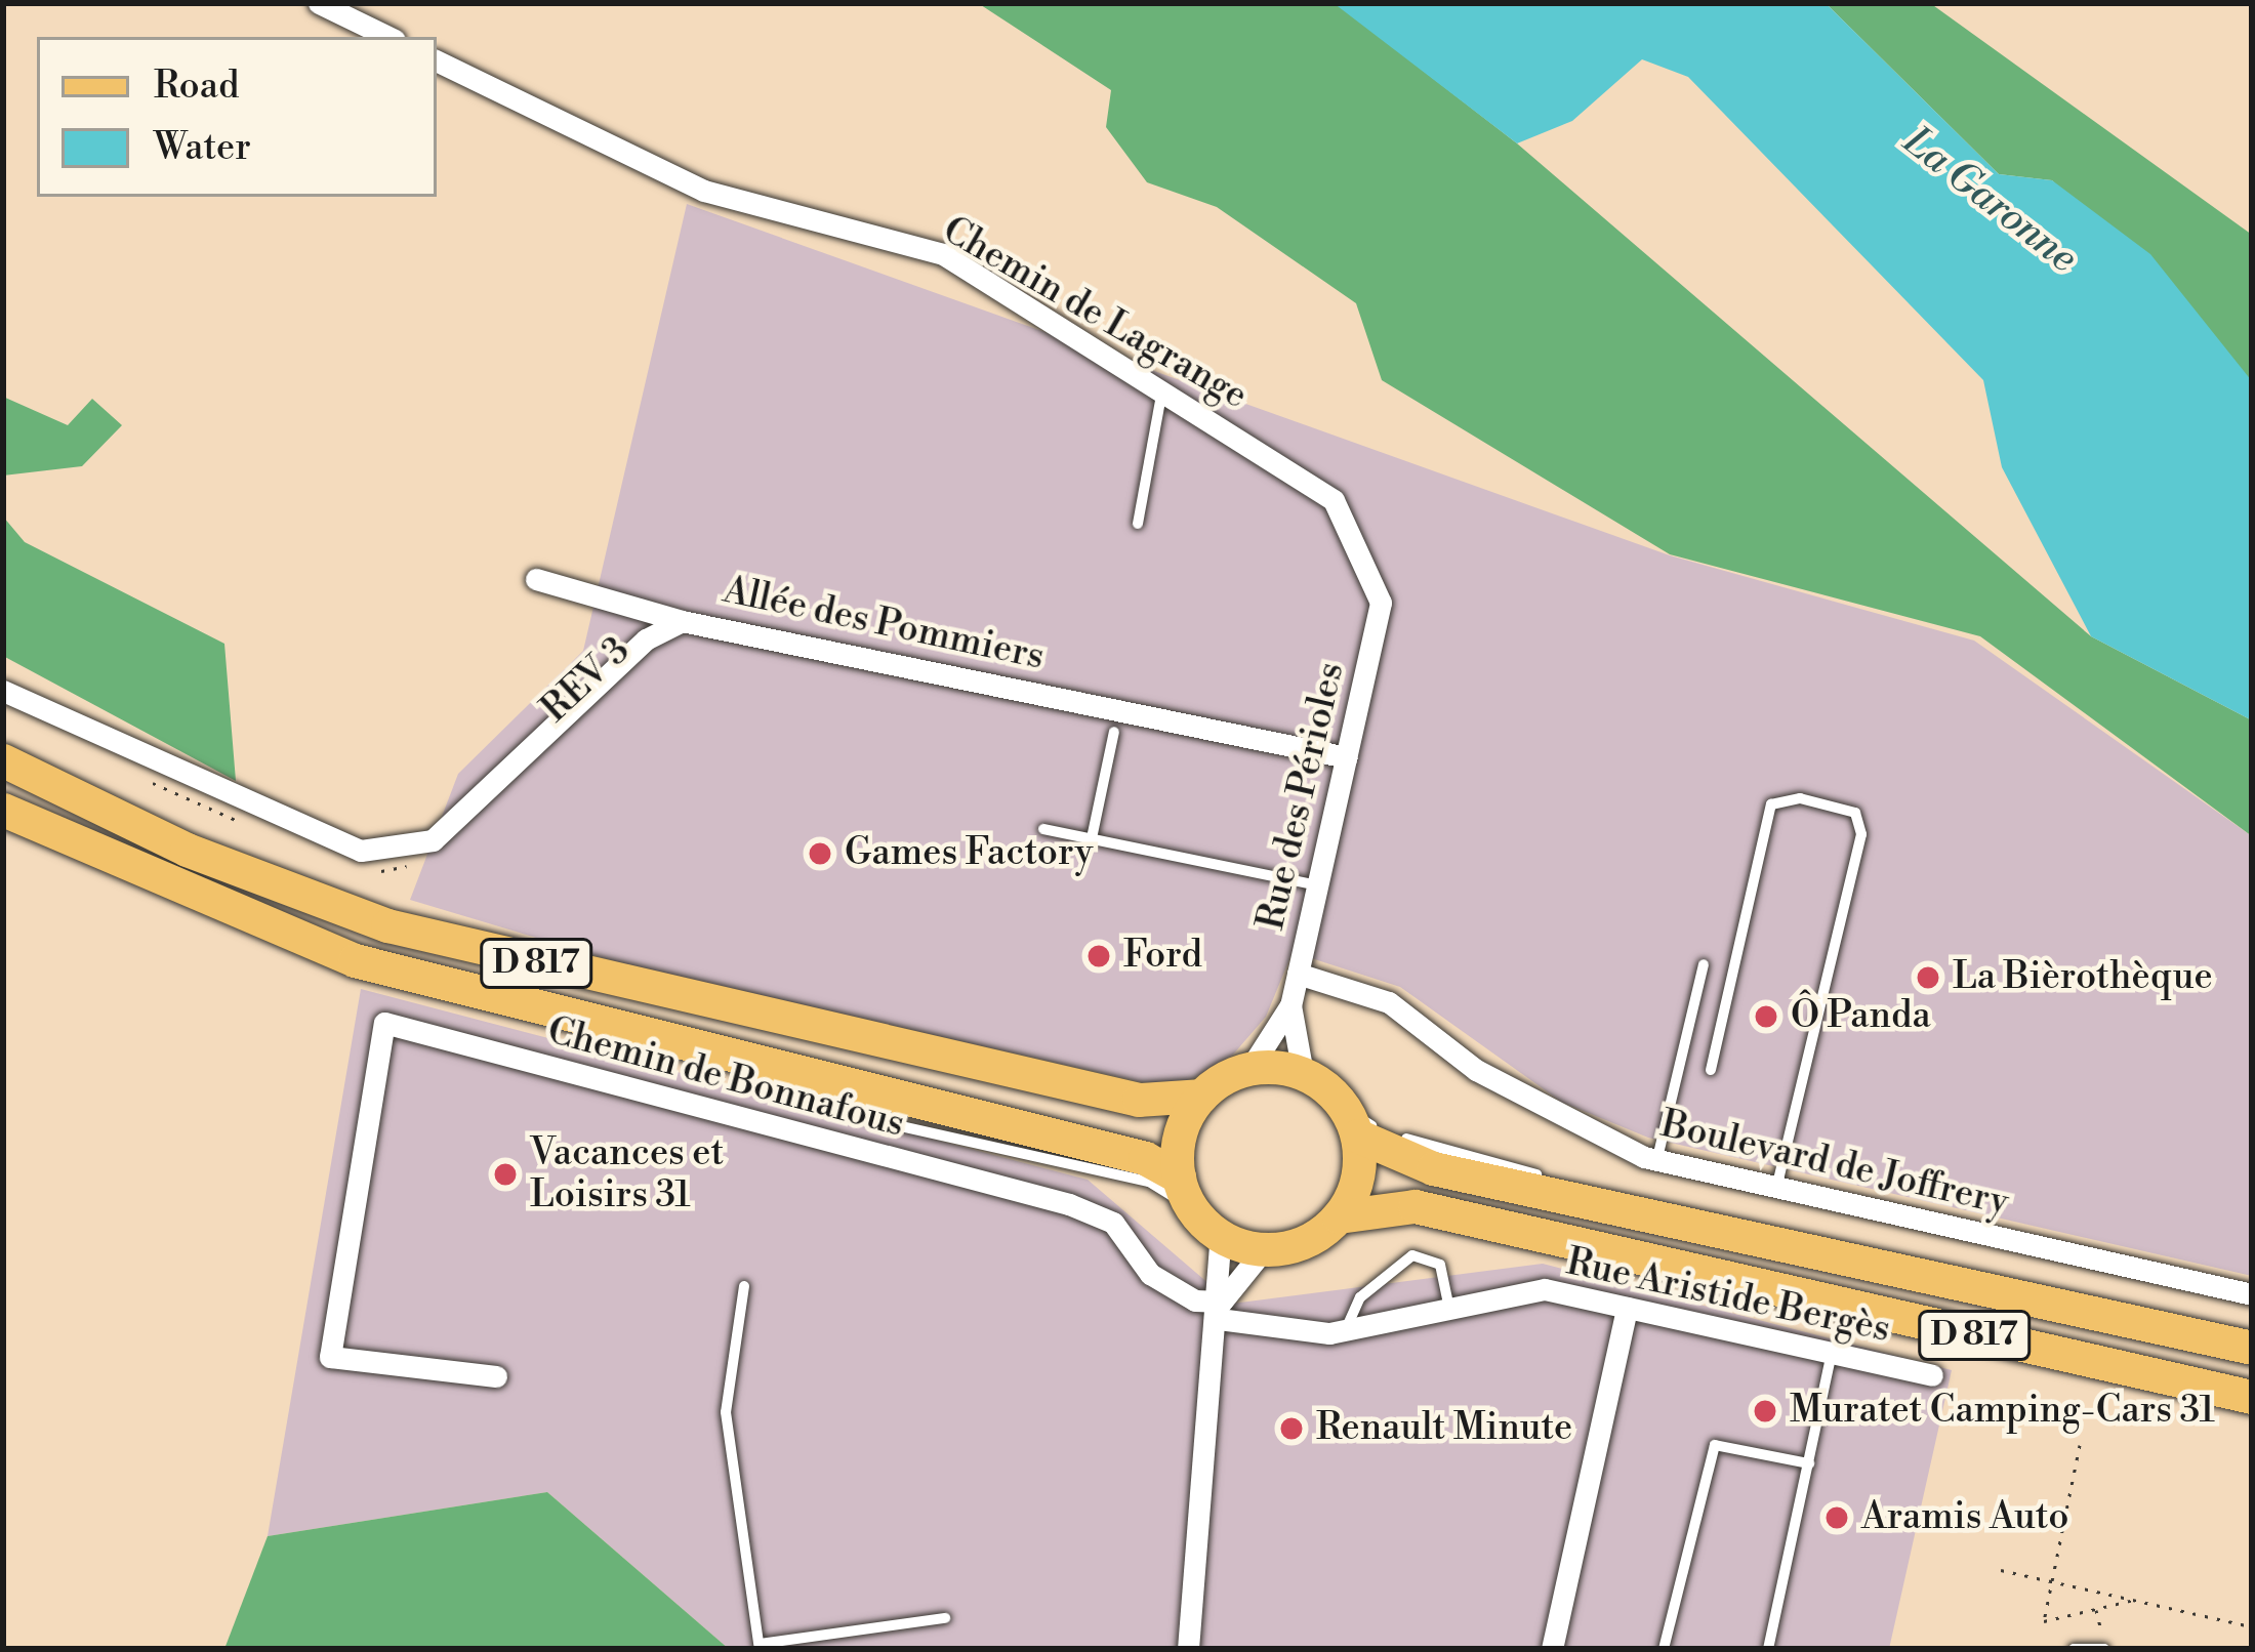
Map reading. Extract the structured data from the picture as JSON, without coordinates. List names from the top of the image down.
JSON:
{
  "streets": {
    "main road": ["D 817"],
    "street": [
      "Chemin de Lagrange",
      "Allée des Pommiers",
      "Rue des Périoles",
      "Chemin de Bonnafous",
      "Boulevard de Joffrery",
      "Rue Aristide Bergès"
    ]
  },
  "crossings": [
    ["Chemin de Lagrange", "Rue des Périoles"],
    ["Allée des Pommiers", "Rue des Périoles"],
    ["Rue des Périoles", "D 817"],
    ["Rue des Périoles", "Boulevard de Joffrery"],
    ["Chemin de Bonnafous", "Rue Aristide Bergès"]
  ],
  "water": ["La Garonne"],
  "places": [
    "Games Factory",
    "Ford",
    "La Bièrothèque",
    "Ô Panda",
    "Vacances et Loisirs 31",
    "Muratet Camping-Cars 31",
    "Renault Minute",
    "Aramis Auto"
  ],
  "legend": ["Road", "Water"]
}
